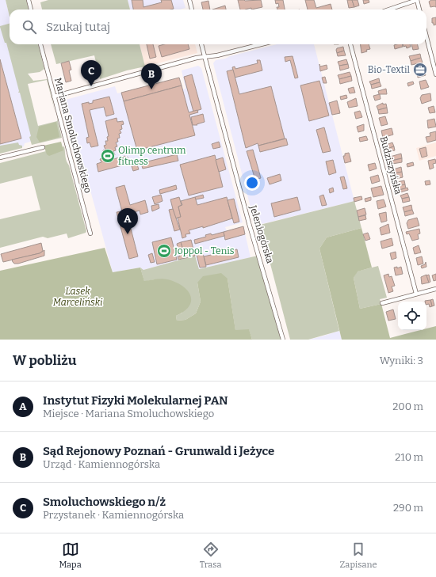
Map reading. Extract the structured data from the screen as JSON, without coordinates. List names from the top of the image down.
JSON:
{
  "streets": {
    "street": ["Mariana Smoluchowskiego", "Budziszyńska", "Jeleniogórska"]
  },
  "parks": ["Lasek Marceliński"],
  "places": {
    "office": ["Bio-Textil"],
    "sports": ["Olimp centrum fitness", "Joppol - Tenis"]
  },
  "page": {
    "search": "Szukaj tutaj",
    "pins": ["C", "B", "A"],
    "heading": ["W pobliżu", "Wyniki: 3"],
    "list": [
      {
        "mark": "A",
        "name": "Instytut Fizyki Molekularnej PAN",
        "note": "Miejsce · Mariana Smoluchowskiego",
        "value": "200 m"
      },
      {
        "mark": "B",
        "name": "Sąd Rejonowy Poznań - Grunwald i Jeżyce",
        "note": "Urząd · Kamiennogórska",
        "value": "210 m"
      },
      {
        "mark": "C",
        "name": "Smoluchowskiego n/ż",
        "note": "Przystanek · Kamiennogórska",
        "value": "290 m"
      }
    ],
    "nav": ["Mapa", "Trasa", "Zapisane"]
  }
}
